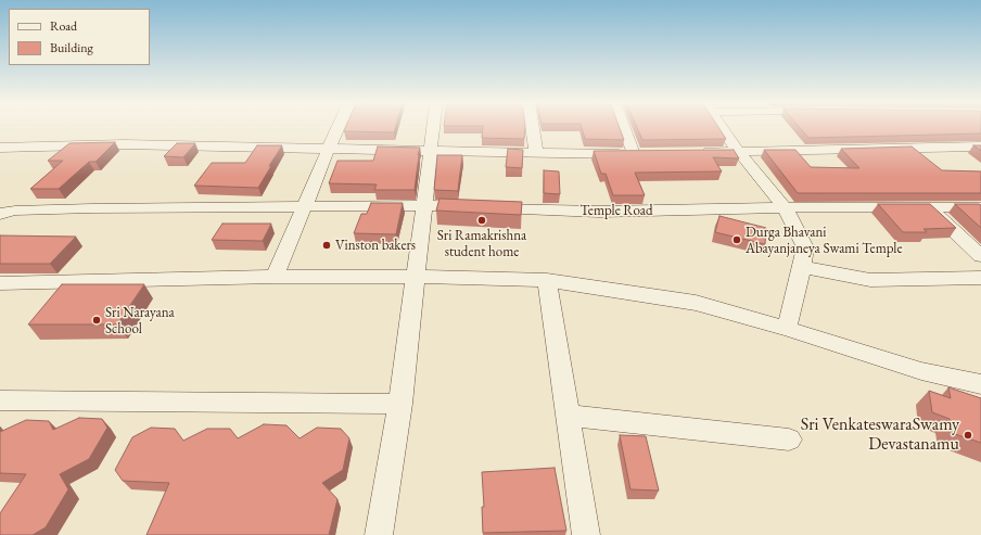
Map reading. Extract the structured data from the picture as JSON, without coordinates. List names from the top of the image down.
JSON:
{
  "streets": {
    "street": ["Temple Road"]
  },
  "places": [
    "Sri Ramakrishna student home",
    "Durga Bhavani Abayanjaneya Swami Temple",
    "Vinston bakers",
    "Sri Narayana School",
    "Sri VenkateswaraSwamy Devastanamu"
  ],
  "legend": ["Road", "Building"]
}
